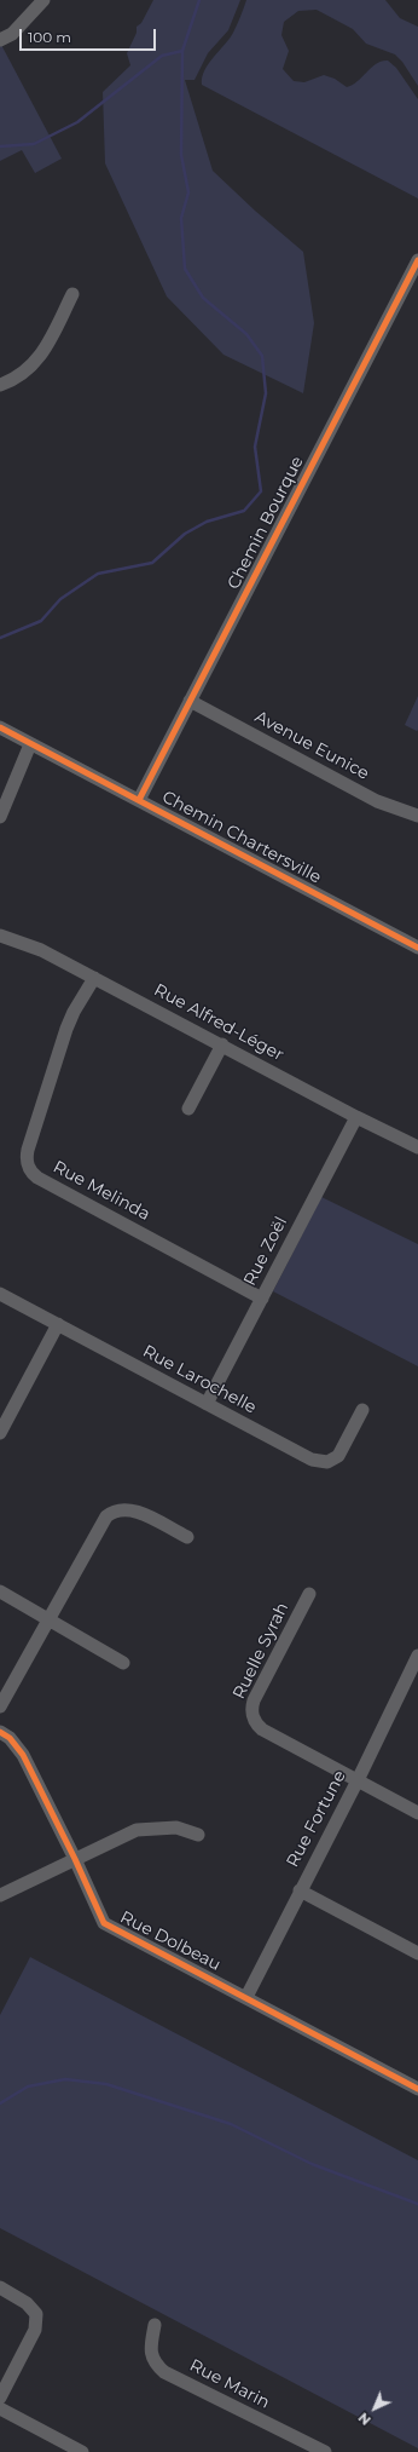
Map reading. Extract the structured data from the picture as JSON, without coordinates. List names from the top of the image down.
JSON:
{
  "streets": {
    "street": [
      "Chemin Bourque",
      "Avenue Eunice",
      "Chemin Chartersville",
      "Rue Alfred-Léger",
      "Rue Melinda",
      "Rue Zoël",
      "Rue Larochelle",
      "Ruelle Syrah",
      "Rue Fortune",
      "Rue Dolbeau",
      "Rue Marin"
    ]
  },
  "crossings": [
    ["Chemin Bourque", "Avenue Eunice"],
    ["Chemin Bourque", "Chemin Chartersville"],
    ["Rue Alfred-Léger", "Rue Melinda"],
    ["Rue Alfred-Léger", "Rue Zoël"],
    ["Rue Melinda", "Rue Zoël"],
    ["Rue Zoël", "Rue Larochelle"],
    ["Ruelle Syrah", "Rue Fortune"],
    ["Rue Fortune", "Rue Dolbeau"]
  ],
  "scale_bar": "100 m",
  "north": "bottom left"
}
